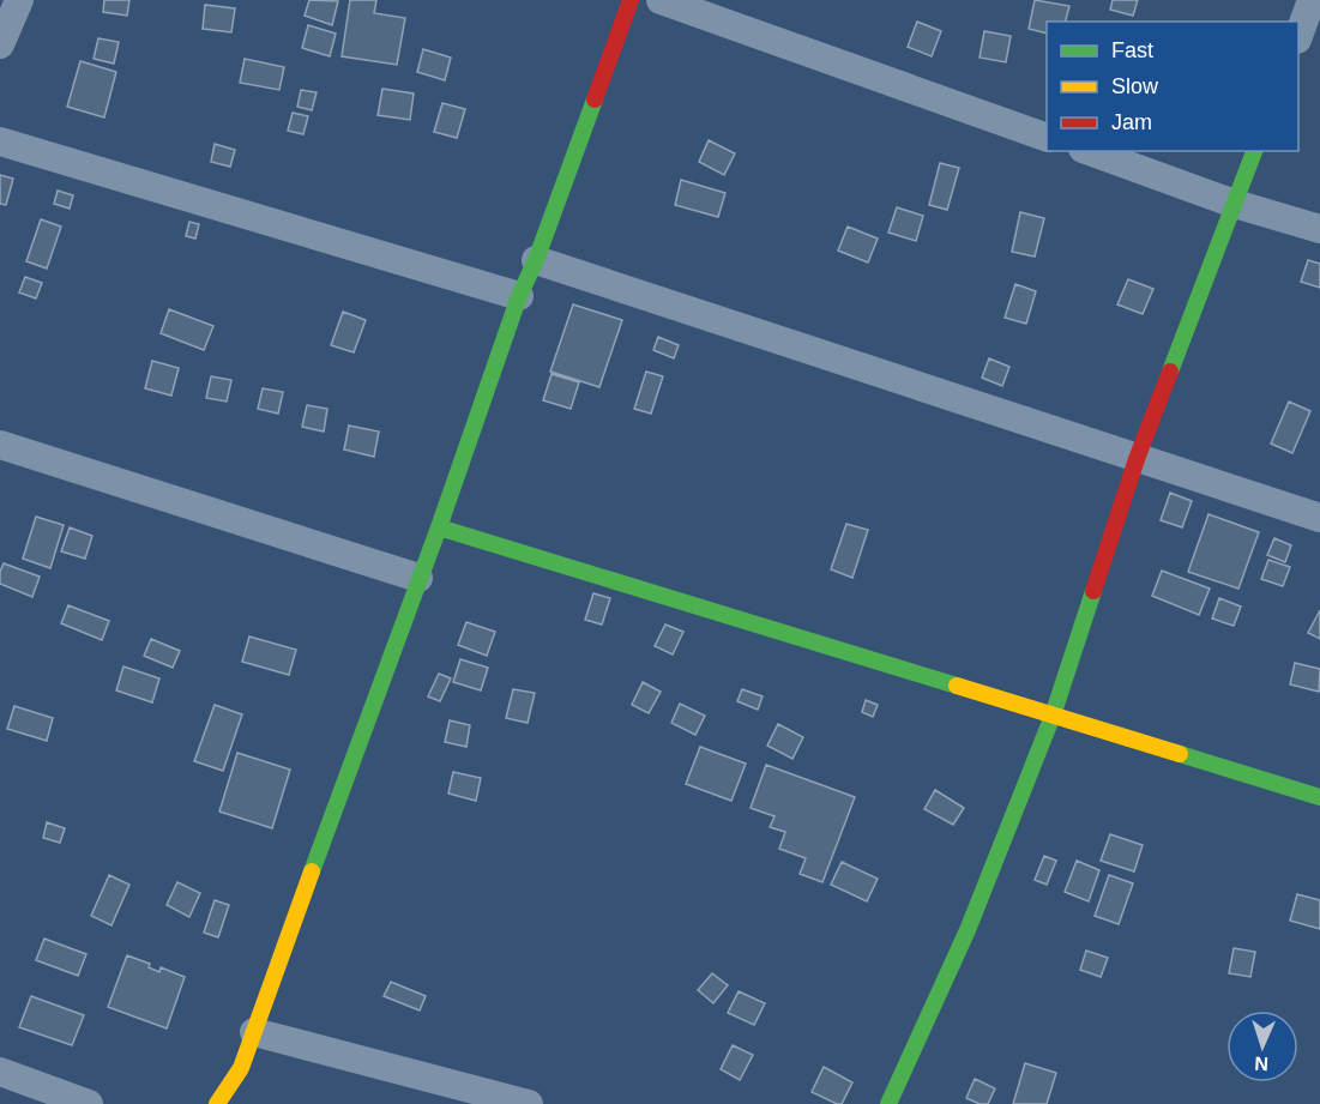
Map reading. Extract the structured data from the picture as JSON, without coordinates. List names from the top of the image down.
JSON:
{
  "legend": ["Fast", "Slow", "Jam"],
  "north": "bottom"
}
